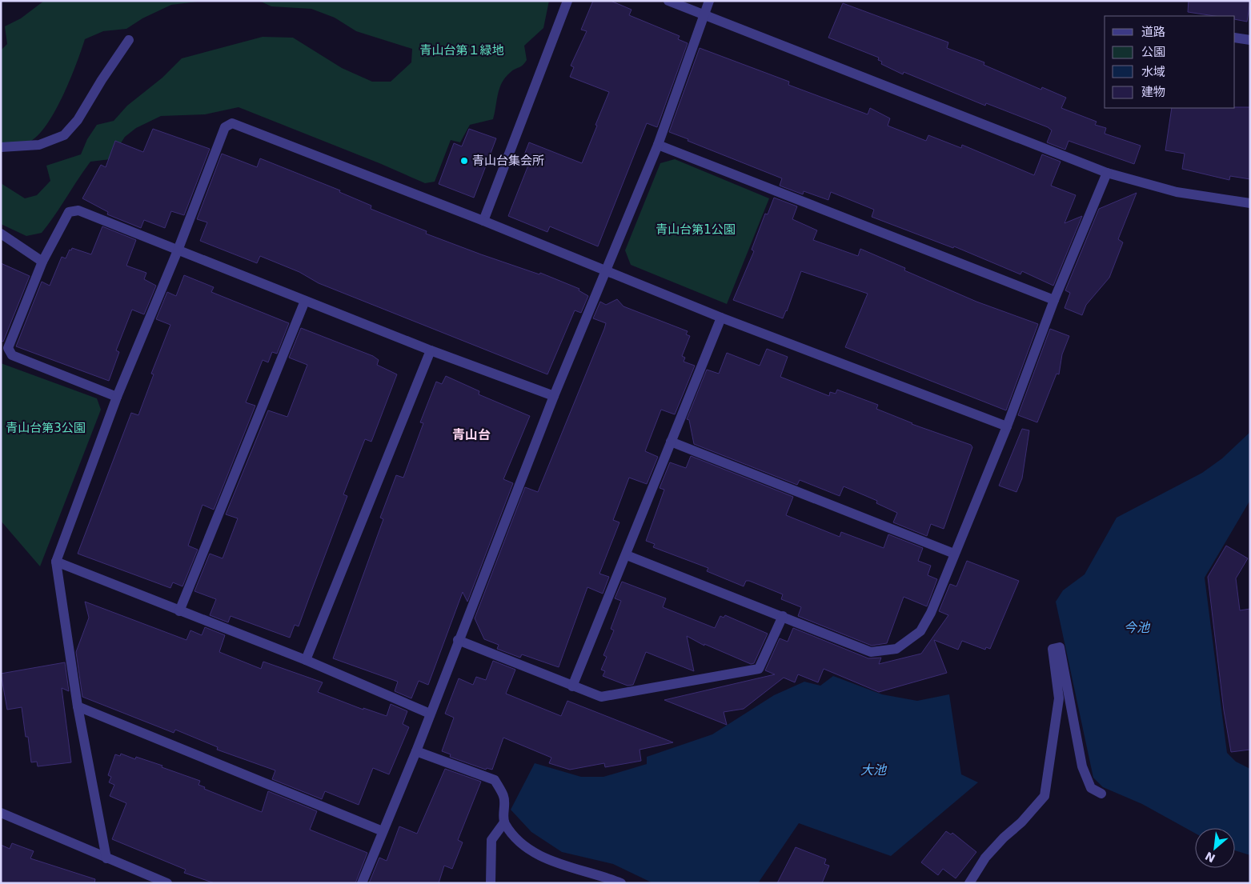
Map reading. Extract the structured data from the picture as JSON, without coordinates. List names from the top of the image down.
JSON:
{
  "districts": ["青山台"],
  "water": ["今池", "大池"],
  "parks": ["青山台第１緑地", "青山台第1公園", "青山台第3公園"],
  "places": ["青山台集会所"],
  "legend": [
    "道路",
    "公園",
    "水域",
    "建物"
  ],
  "north": "bottom left"
}
